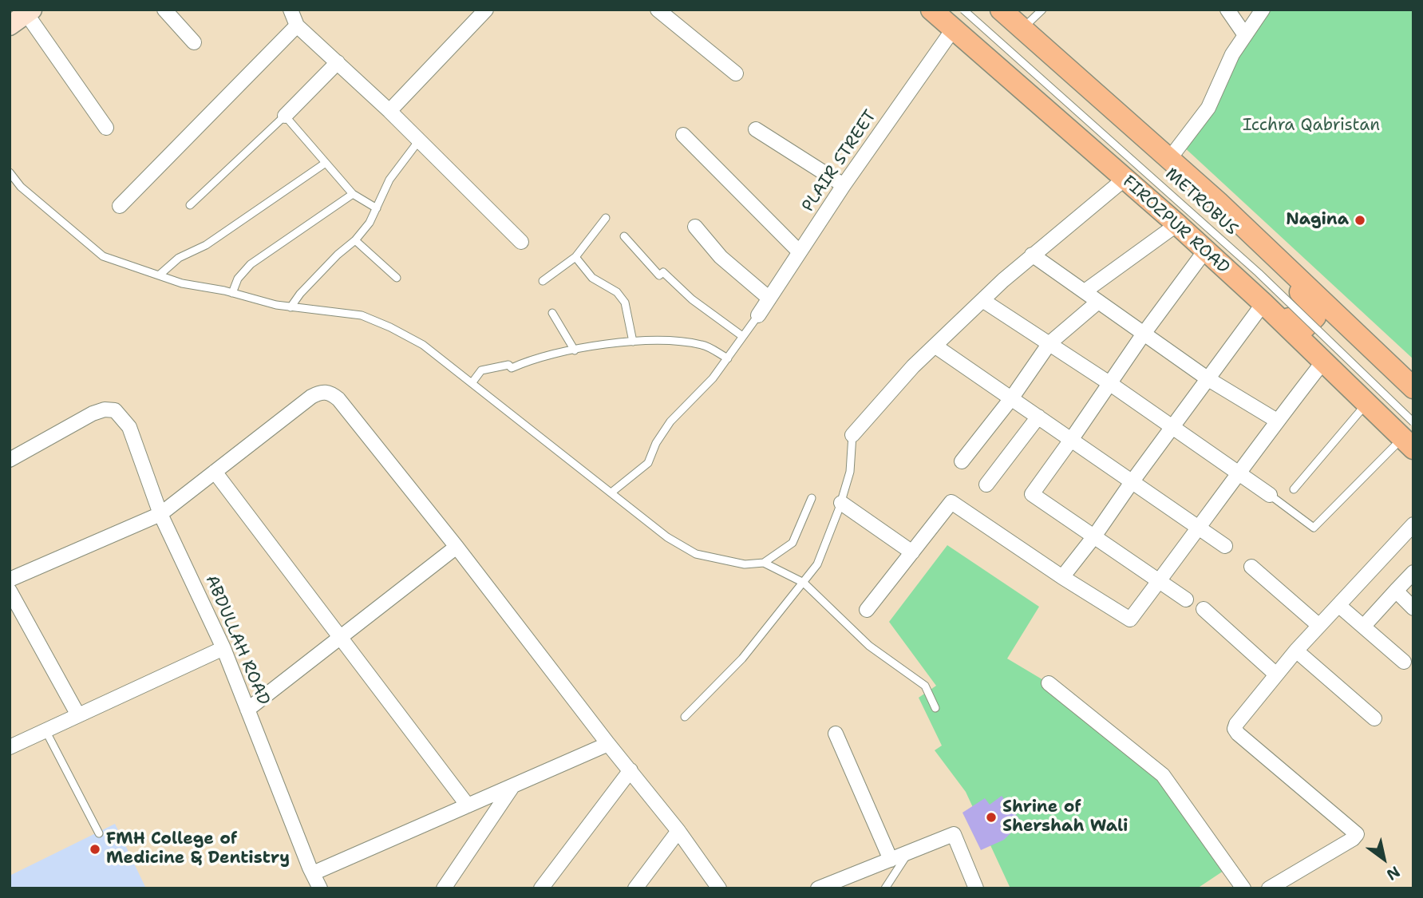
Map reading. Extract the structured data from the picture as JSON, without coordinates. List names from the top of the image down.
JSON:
{
  "streets": {
    "main road": ["FIROZPUR ROAD"],
    "street": ["PLAIR STREET", "ABDULLAH ROAD"],
    "lane": ["METROBUS"]
  },
  "crossings": [
    ["PLAIR STREET", "FIROZPUR ROAD"],
    ["METROBUS", "FIROZPUR ROAD"]
  ],
  "parks": ["Icchra Qabristan"],
  "places": ["Nagina", "Shrine of Shershah Wali", "FMH College of Medicine & Dentistry"],
  "north": "bottom right"
}
